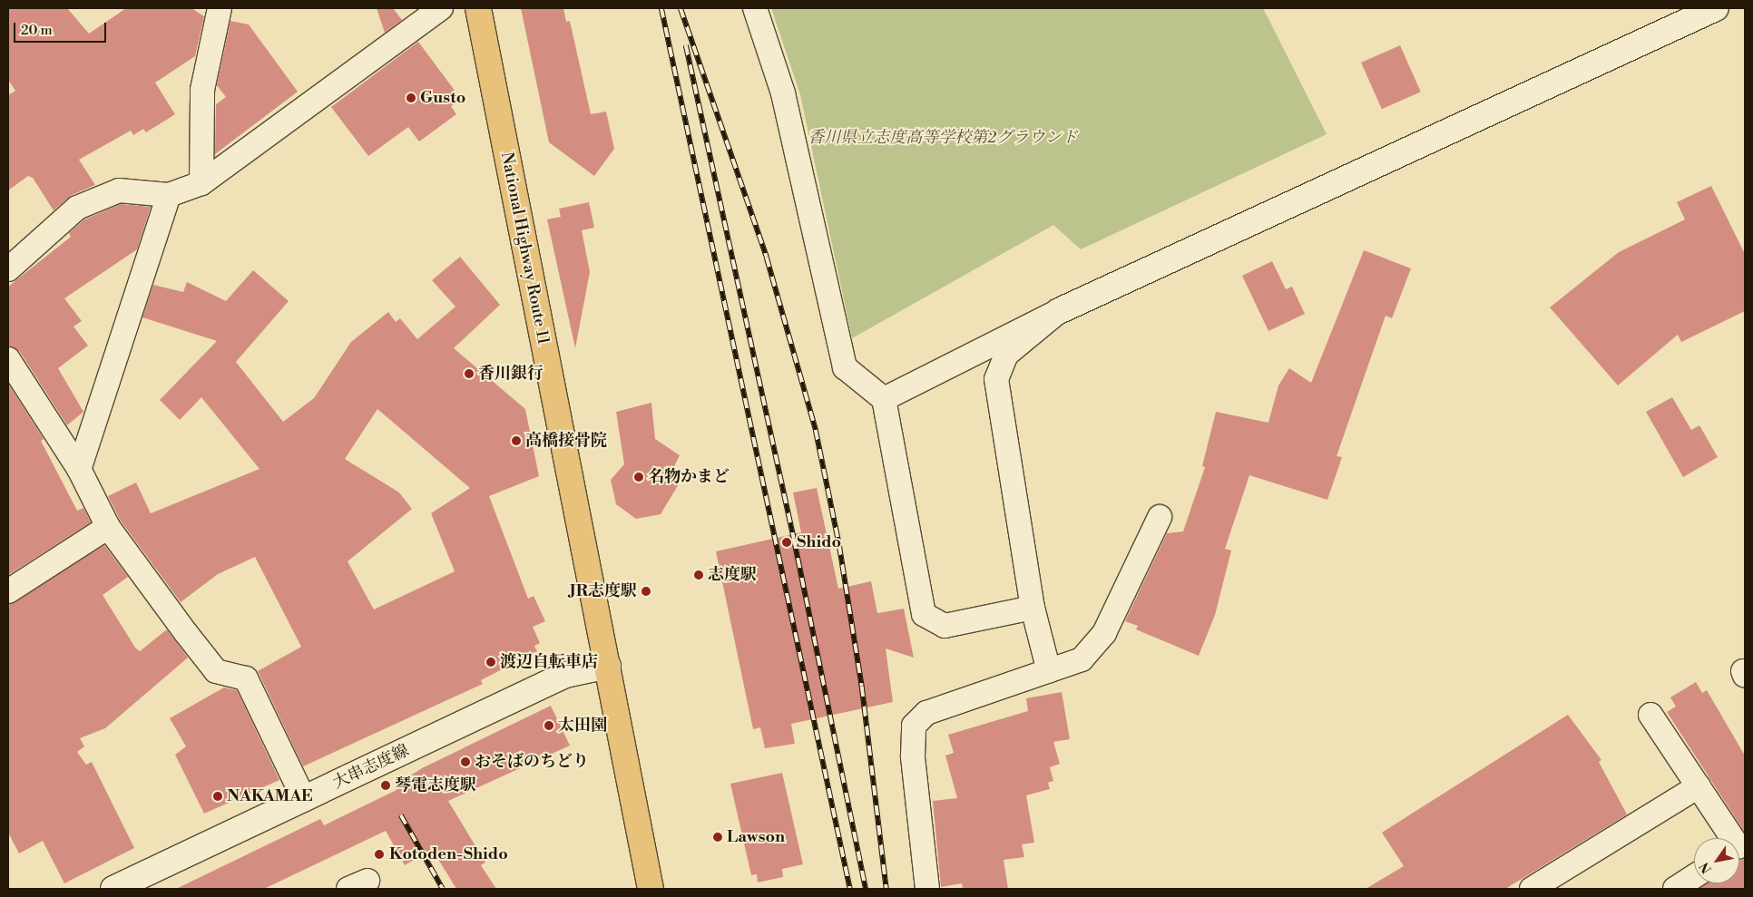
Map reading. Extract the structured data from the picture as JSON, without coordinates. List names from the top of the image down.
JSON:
{
  "streets": {
    "highway": ["National Highway Route 11"],
    "street": ["大串志度線"]
  },
  "crossings": [
    ["National Highway Route 11", "大串志度線"]
  ],
  "parks": ["香川県立志度高等学校第2グラウンド"],
  "places": [
    "Gusto",
    "香川銀行",
    "高橋接骨院",
    "名物かまど",
    "Shido",
    "志度駅",
    "JR志度駅",
    "渡辺自転車店",
    "太田園",
    "おそばのちどり",
    "琴電志度駅",
    "NAKAMAE",
    "Lawson",
    "Kotoden-Shido"
  ],
  "scale_bar": "20 m",
  "north": "bottom left"
}
